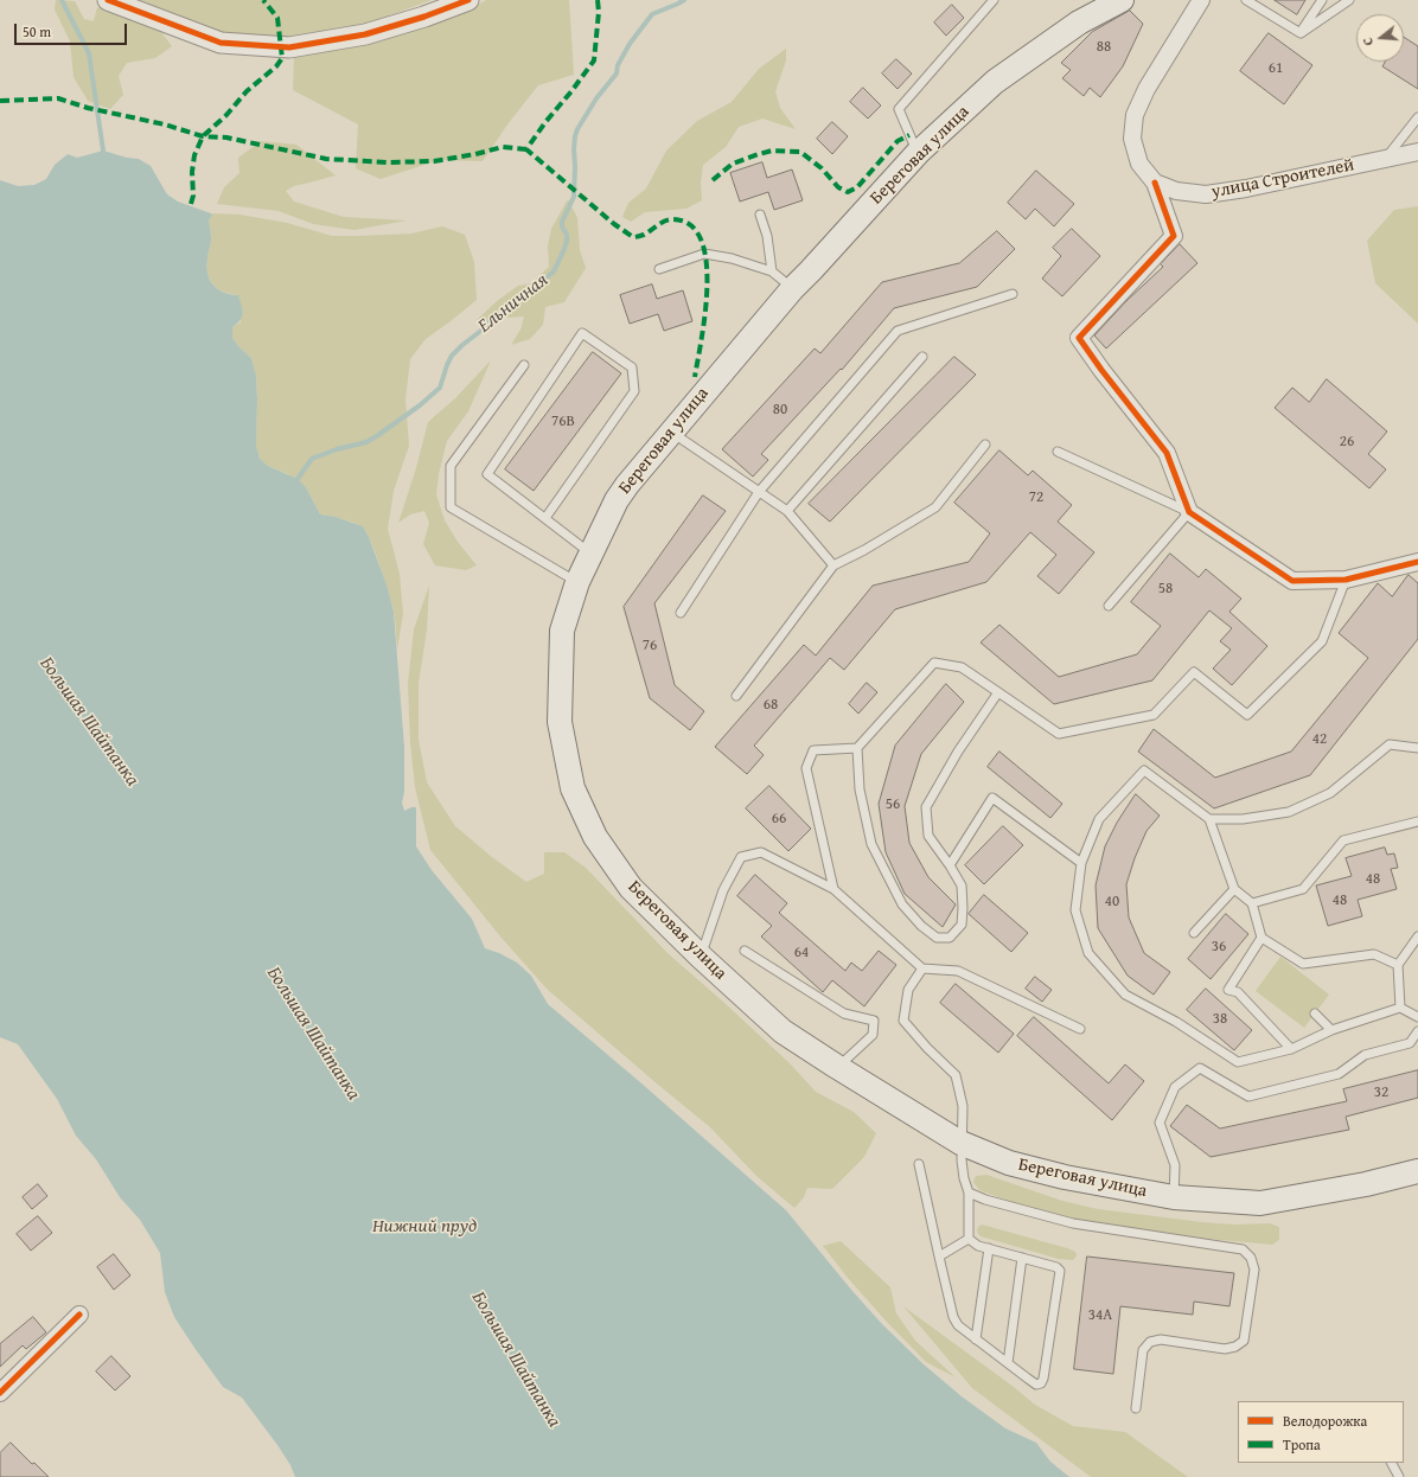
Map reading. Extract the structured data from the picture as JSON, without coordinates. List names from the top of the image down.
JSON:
{
  "streets": {
    "main road": ["Береговая улица"],
    "street": ["улица Строителей"]
  },
  "water": ["Ельничная", "Большая Шайтанка", "Нижний пруд"],
  "house_numbers": [
    "88",
    "61",
    "80",
    "76В",
    "26",
    "72",
    "58",
    "76",
    "68",
    "42",
    "56",
    "66",
    "48",
    "48",
    "40",
    "36",
    "64",
    "38",
    "32",
    "34А"
  ],
  "legend": ["Велодорожка", "Тропа"],
  "scale_bar": "50 m",
  "north": "left"
}
